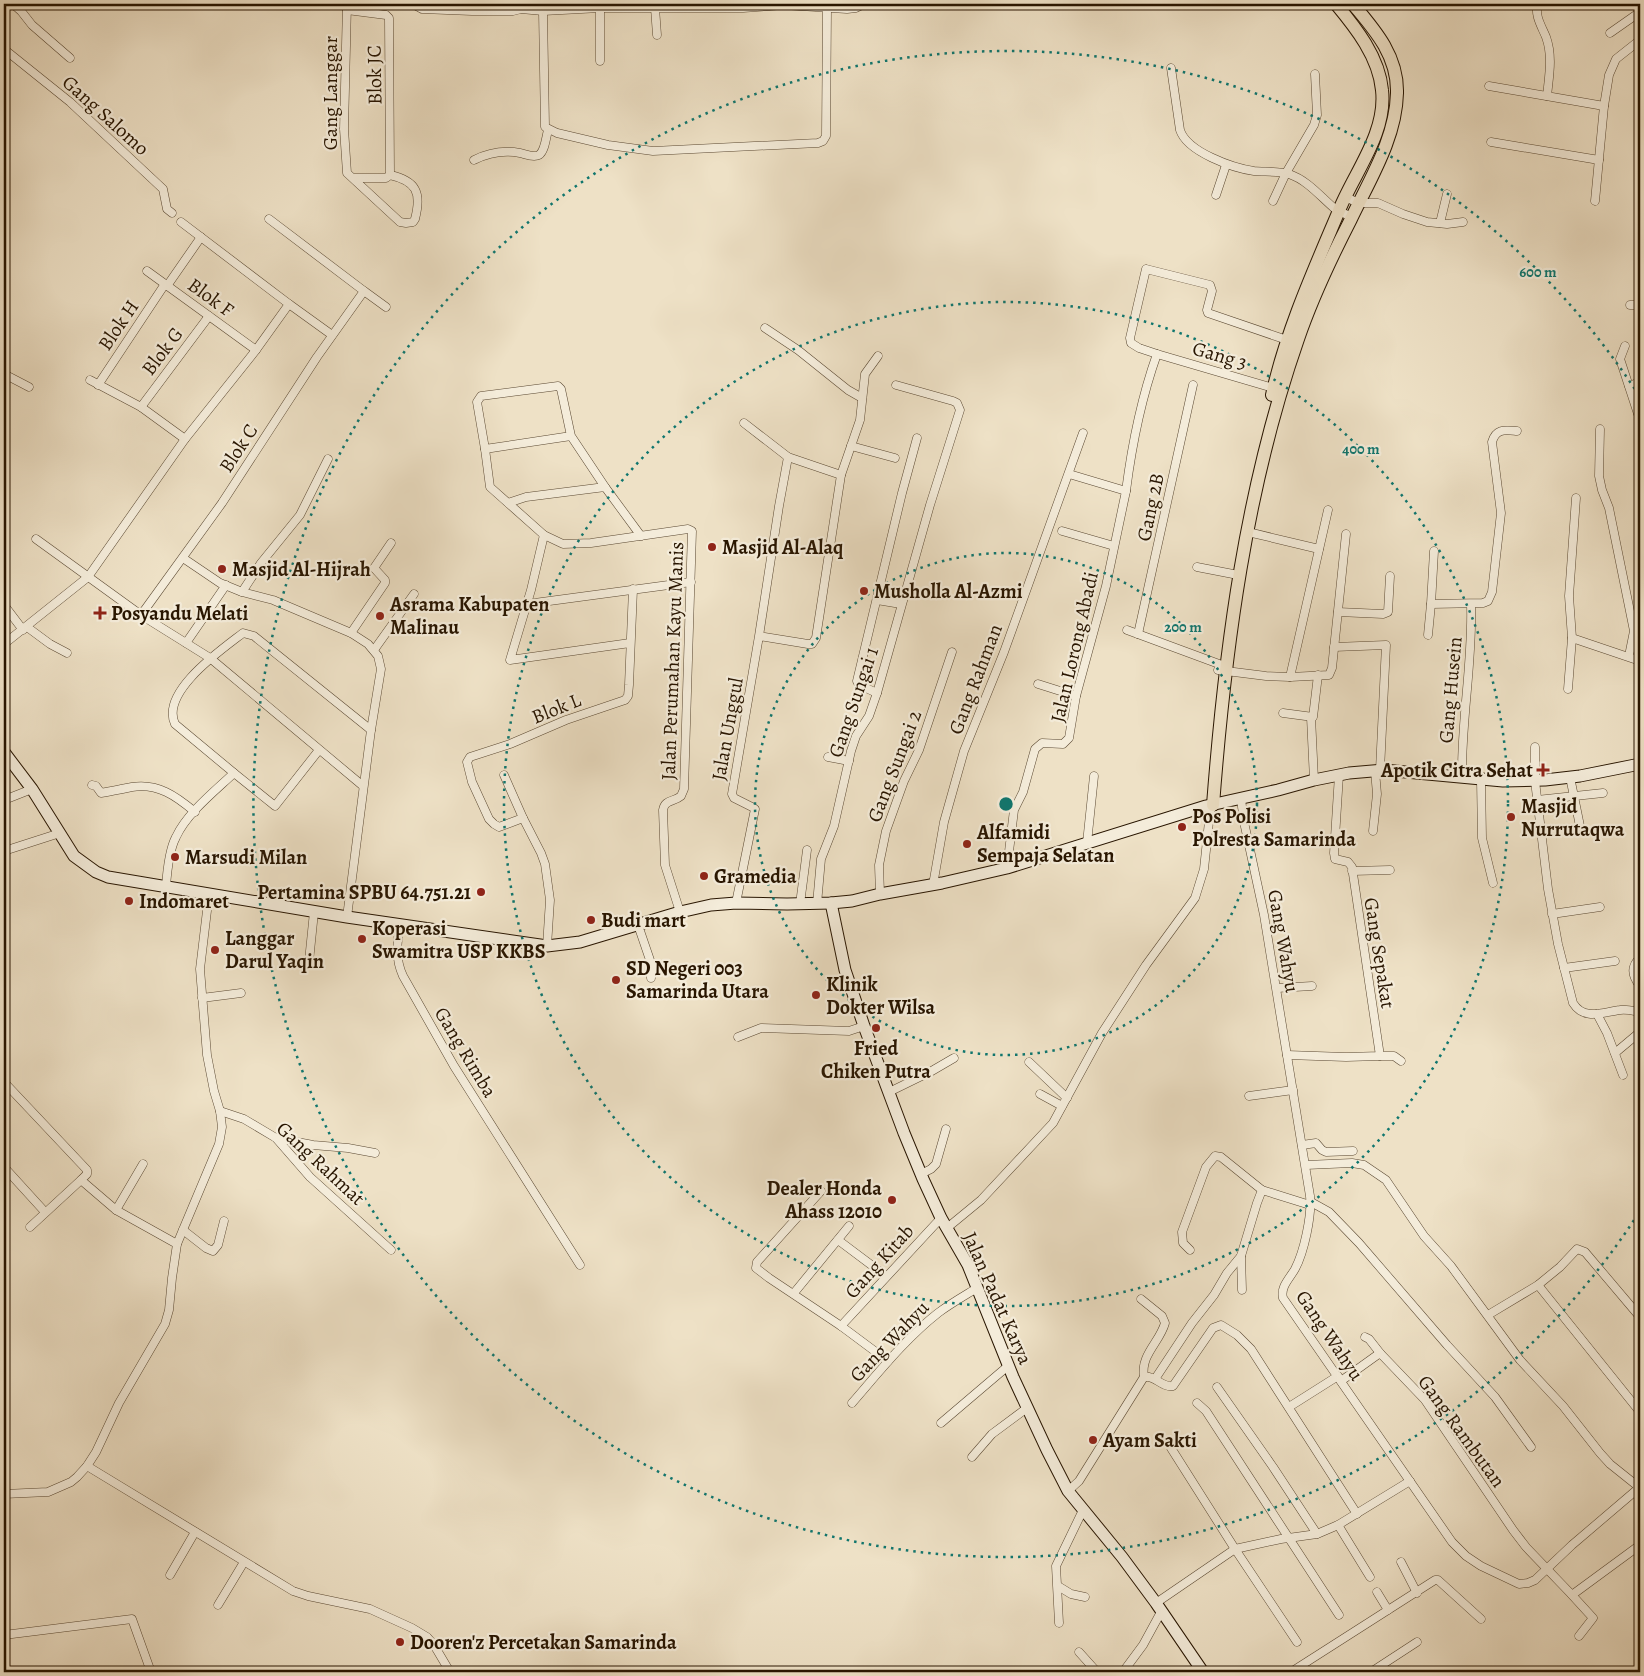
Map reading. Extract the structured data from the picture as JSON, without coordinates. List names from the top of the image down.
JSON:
{
  "streets": {
    "street": [
      "Blok JC",
      "Gang Langgar",
      "Gang Salomo",
      "Blok F",
      "Blok H",
      "Blok G",
      "Gang 3",
      "Blok C",
      "Gang 2B",
      "Jalan Lorong Abadi",
      "Jalan Perumahan Kayu Manis",
      "Gang Rahman",
      "Gang Husein",
      "Gang Sungai 1",
      "Blok L",
      "Jalan Unggul",
      "Gang Sungai 2",
      "Gang Wahyu",
      "Gang Sepakat",
      "Gang Rimba",
      "Gang Rahmat",
      "Gang Kitab",
      "Jalan Padat Karya",
      "Gang Rambutan"
    ]
  },
  "crossings": [
    ["Blok JC", "Gang Langgar"],
    ["Blok F", "Blok H"],
    ["Blok F", "Blok G"],
    ["Gang 3", "Jalan Lorong Abadi"],
    ["Gang Wahyu", "Jalan Padat Karya"],
    ["Gang Wahyu", "Gang Rambutan"],
    ["Gang Kitab", "Jalan Padat Karya"]
  ],
  "places": {
    "other": [
      "Masjid Al-Alaq",
      "Masjid Al-Hijrah",
      "Musholla Al-Azmi",
      "Asrama Kabupaten Malinau",
      "Masjid Nurrutaqwa",
      "Pos Polisi Polresta Samarinda",
      "Alfamidi Sempaja Selatan",
      "Marsudi Milan",
      "Gramedia",
      "Pertamina SPBU 64.751.21",
      "Indomaret",
      "Budi mart",
      "Koperasi Swamitra USP KKBS",
      "Langgar Darul Yaqin",
      "SD Negeri 003 Samarinda Utara",
      "Klinik Dokter Wilsa",
      "Fried Chiken Putra",
      "Dealer Honda Ahass 12010",
      "Ayam Sakti",
      "Dooren'z Percetakan Samarinda"
    ],
    "health": ["Posyandu Melati", "Apotik Citra Sehat"]
  },
  "rings": ["600 m", "400 m", "200 m"]
}
